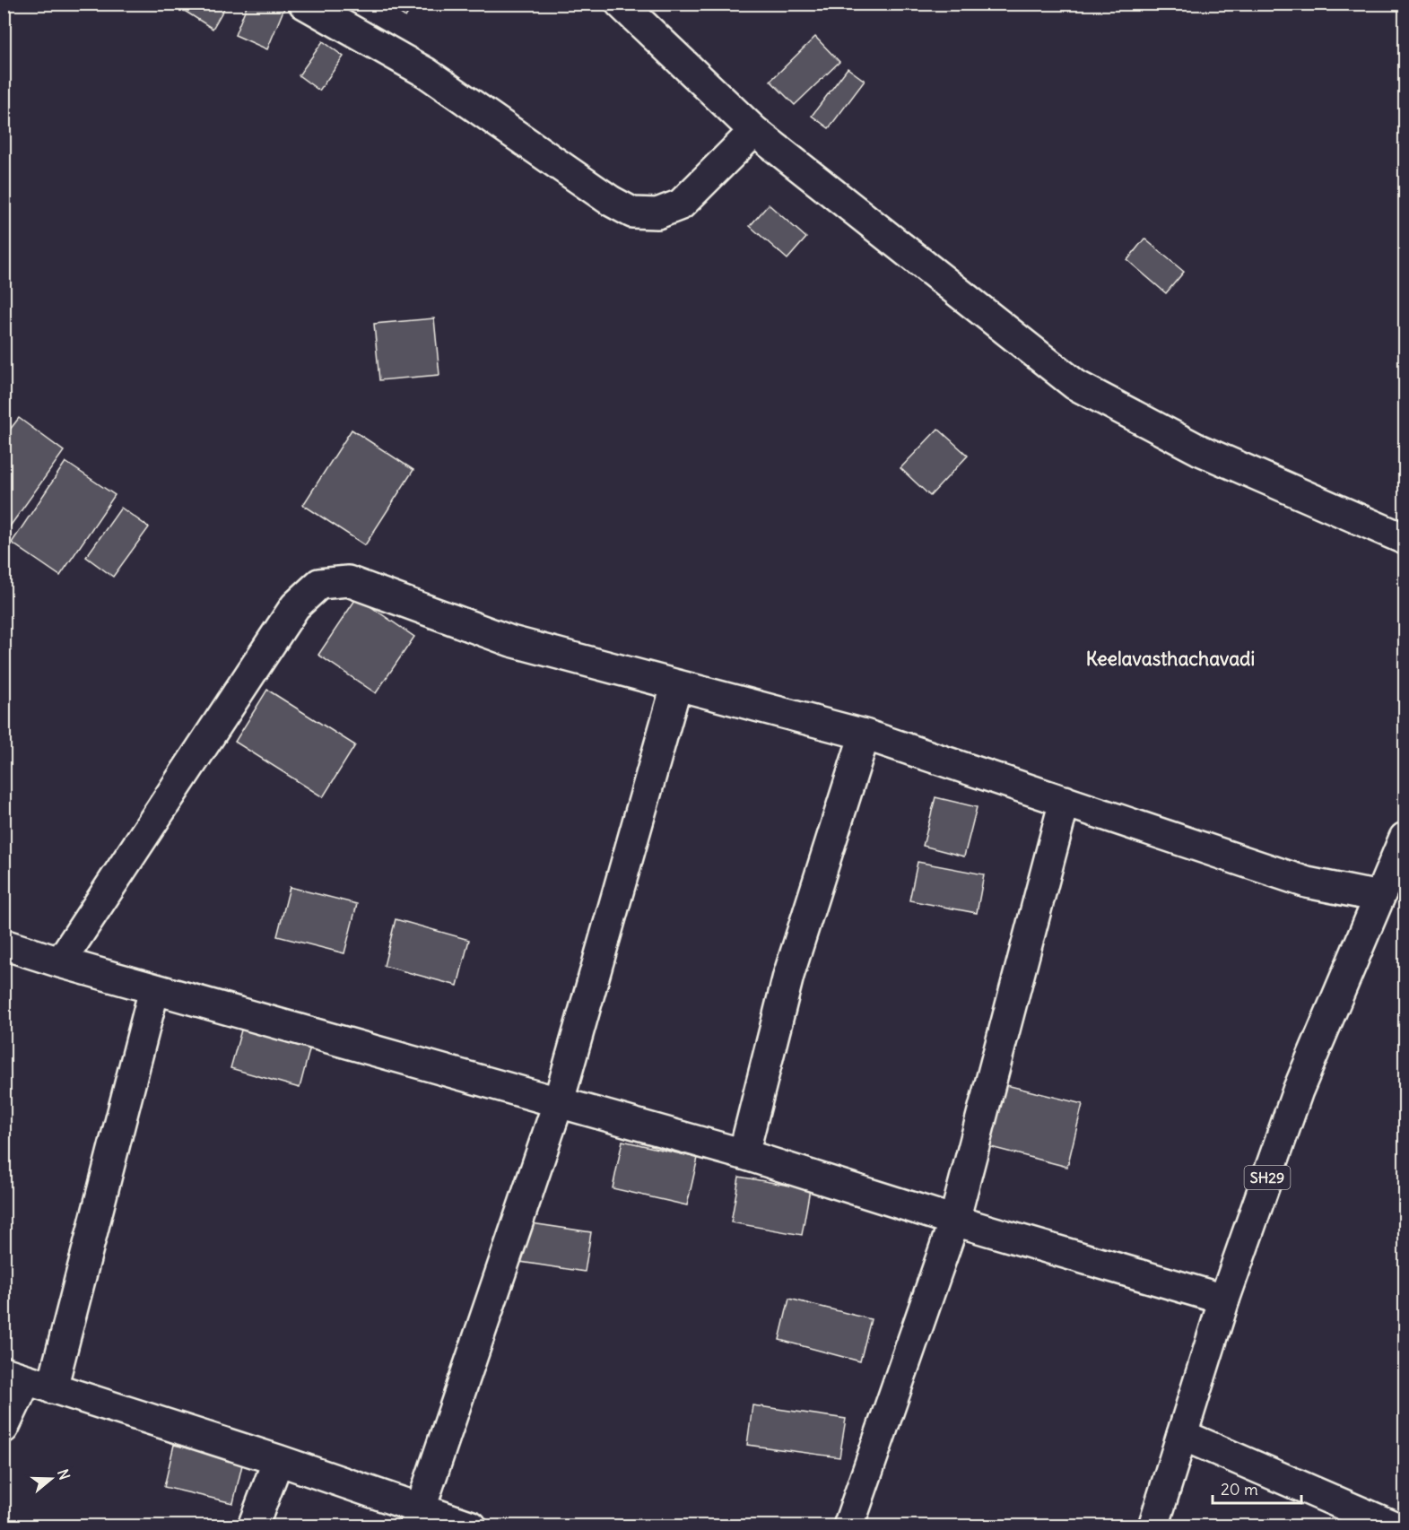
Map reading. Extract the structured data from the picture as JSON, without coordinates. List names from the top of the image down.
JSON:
{
  "streets": {
    "street": ["SH29"]
  },
  "districts": ["Keelavasthachavadi"],
  "scale_bar": "20 m",
  "north": "right"
}
